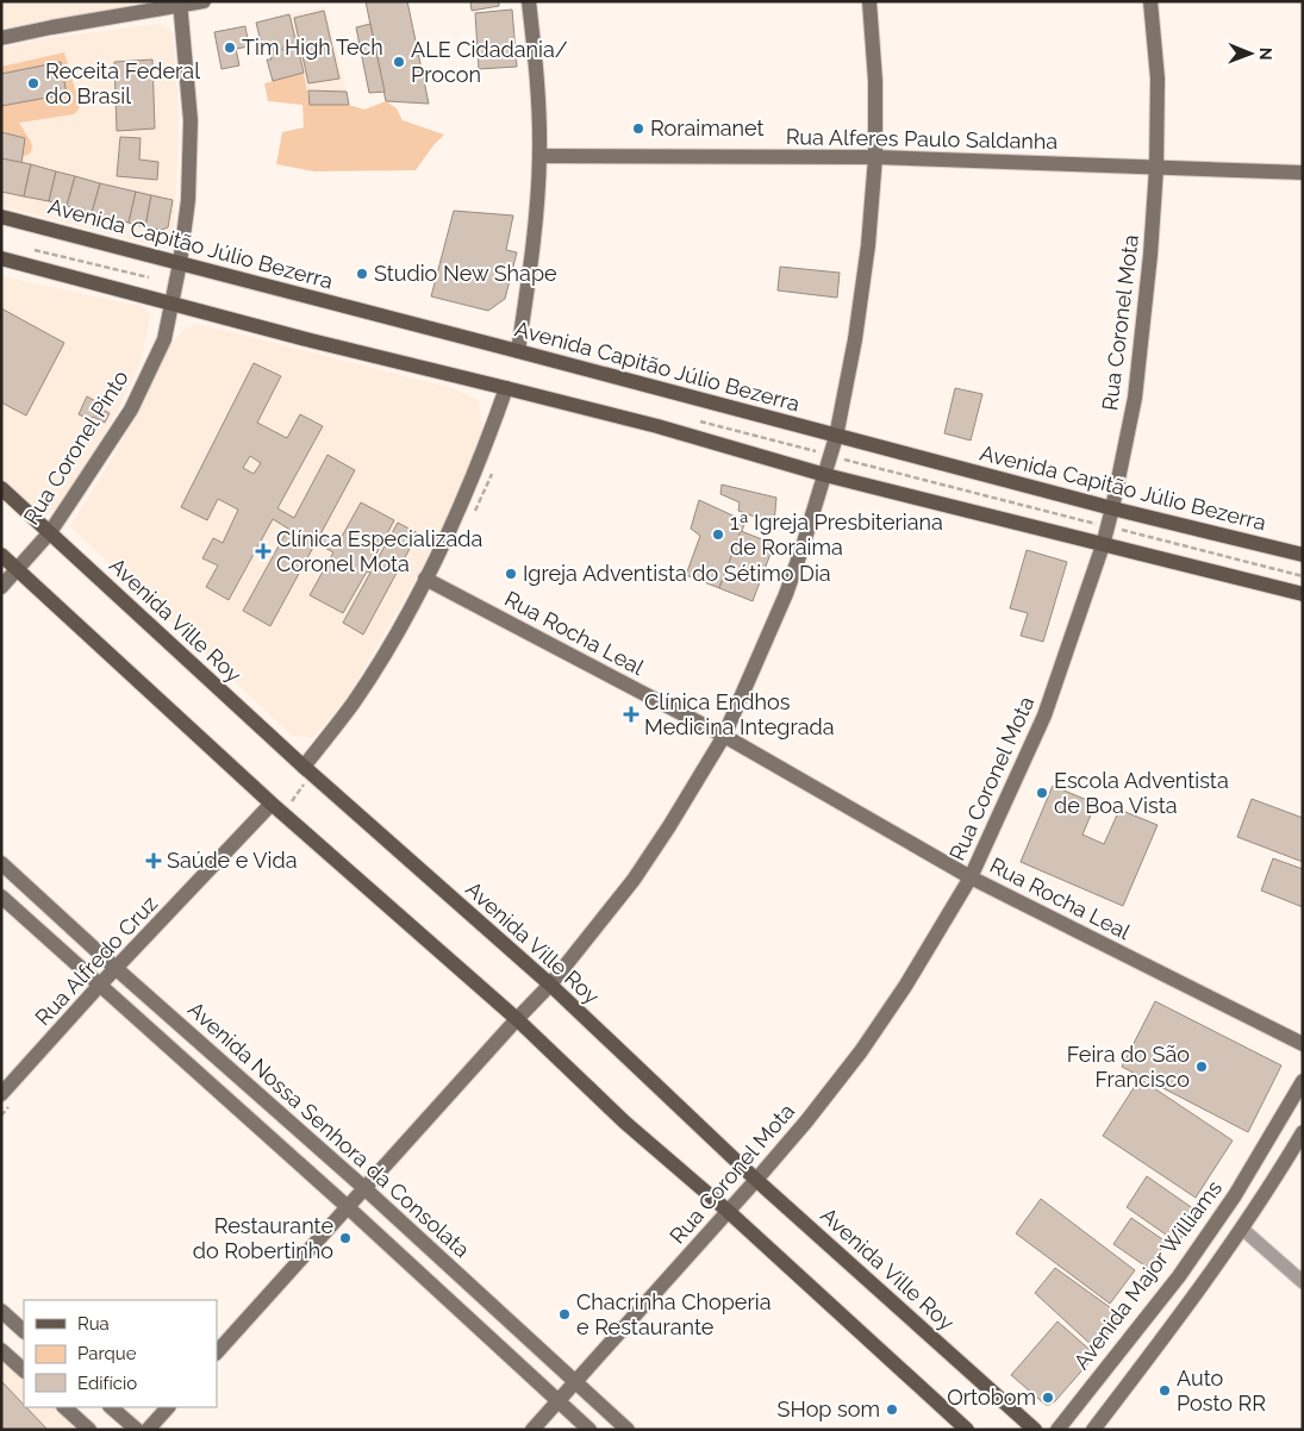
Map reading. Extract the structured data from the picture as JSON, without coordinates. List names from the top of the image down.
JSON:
{
  "streets": {
    "main road": ["Avenida Capitão Júlio Bezerra", "Avenida Ville Roy"],
    "street": [
      "Rua Alferes Paulo Saldanha",
      "Rua Coronel Mota",
      "Rua Coronel Pinto",
      "Rua Rocha Leal",
      "Rua Alfredo Cruz",
      "Avenida Nossa Senhora da Consolata",
      "Avenida Major Williams"
    ]
  },
  "crossings": [
    ["Rua Alferes Paulo Saldanha", "Rua Coronel Mota"],
    ["Avenida Capitão Júlio Bezerra", "Rua Coronel Mota"],
    ["Avenida Capitão Júlio Bezerra", "Rua Coronel Pinto"],
    ["Rua Coronel Mota", "Avenida Ville Roy"],
    ["Rua Coronel Mota", "Rua Rocha Leal"],
    ["Rua Coronel Mota", "Avenida Nossa Senhora da Consolata"],
    ["Rua Coronel Pinto", "Avenida Ville Roy"],
    ["Rua Alfredo Cruz", "Avenida Nossa Senhora da Consolata"]
  ],
  "places": {
    "other": [
      "Tim High Tech",
      "ALE Cidadania/ Procon",
      "Receita Federal do Brasil",
      "Roraimanet",
      "Studio New Shape",
      "1ª Igreja Presbiteriana de Roraima",
      "Igreja Adventista do Sétimo Dia",
      "Escola Adventista de Boa Vista",
      "Feira do São Francisco",
      "Restaurante do Robertinho",
      "Chacrinha Choperia e Restaurante",
      "Auto Posto RR",
      "Ortobom",
      "SHop som"
    ],
    "health": ["Clínica Especializada Coronel Mota", "Clínica Endhos Medicina Integrada", "Saúde e Vida"]
  },
  "legend": ["Rua", "Parque", "Edifício"],
  "north": "right"
}
